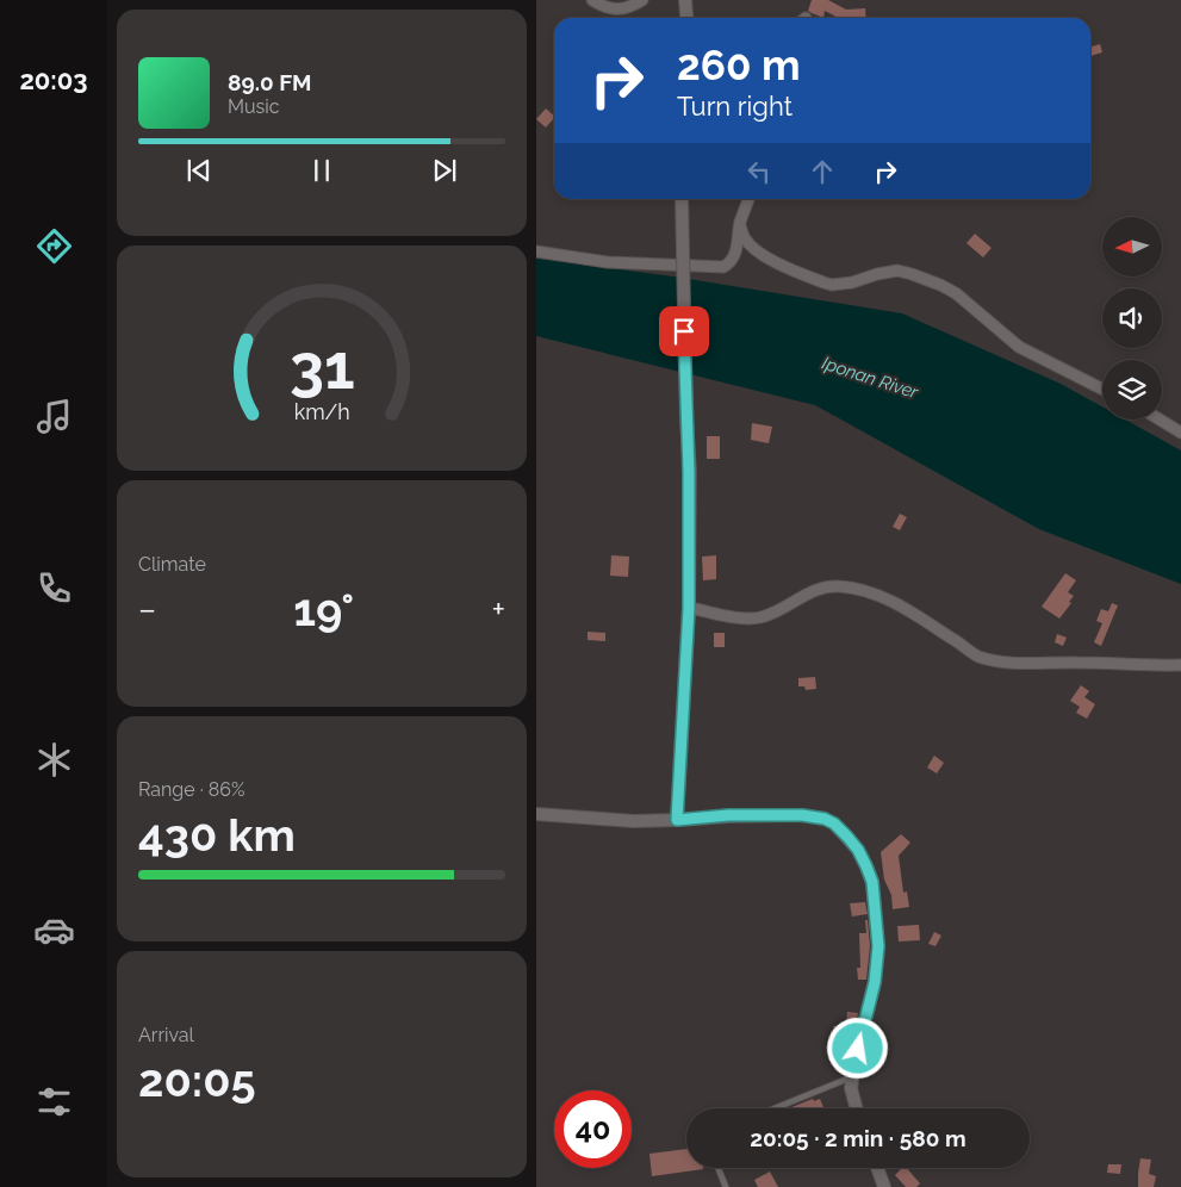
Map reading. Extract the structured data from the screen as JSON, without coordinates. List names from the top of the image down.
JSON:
{
  "water": ["Iponan River"],
  "north": "left",
  "page": {
    "tabs": "20:03",
    "turn": ["260 m", "Turn right"],
    "song": ["89.0 FM", "Music"],
    "tile": [
      "Climate",
      ["Range · 86%", "430 km"],
      ["Arrival", "20:05"]
    ],
    "heat": ["−", "19°", "+"],
    "limit": "40",
    "trip": "20:05 · 2 min · 580 m",
    "gauge": ["31", "km/h"]
  }
}
